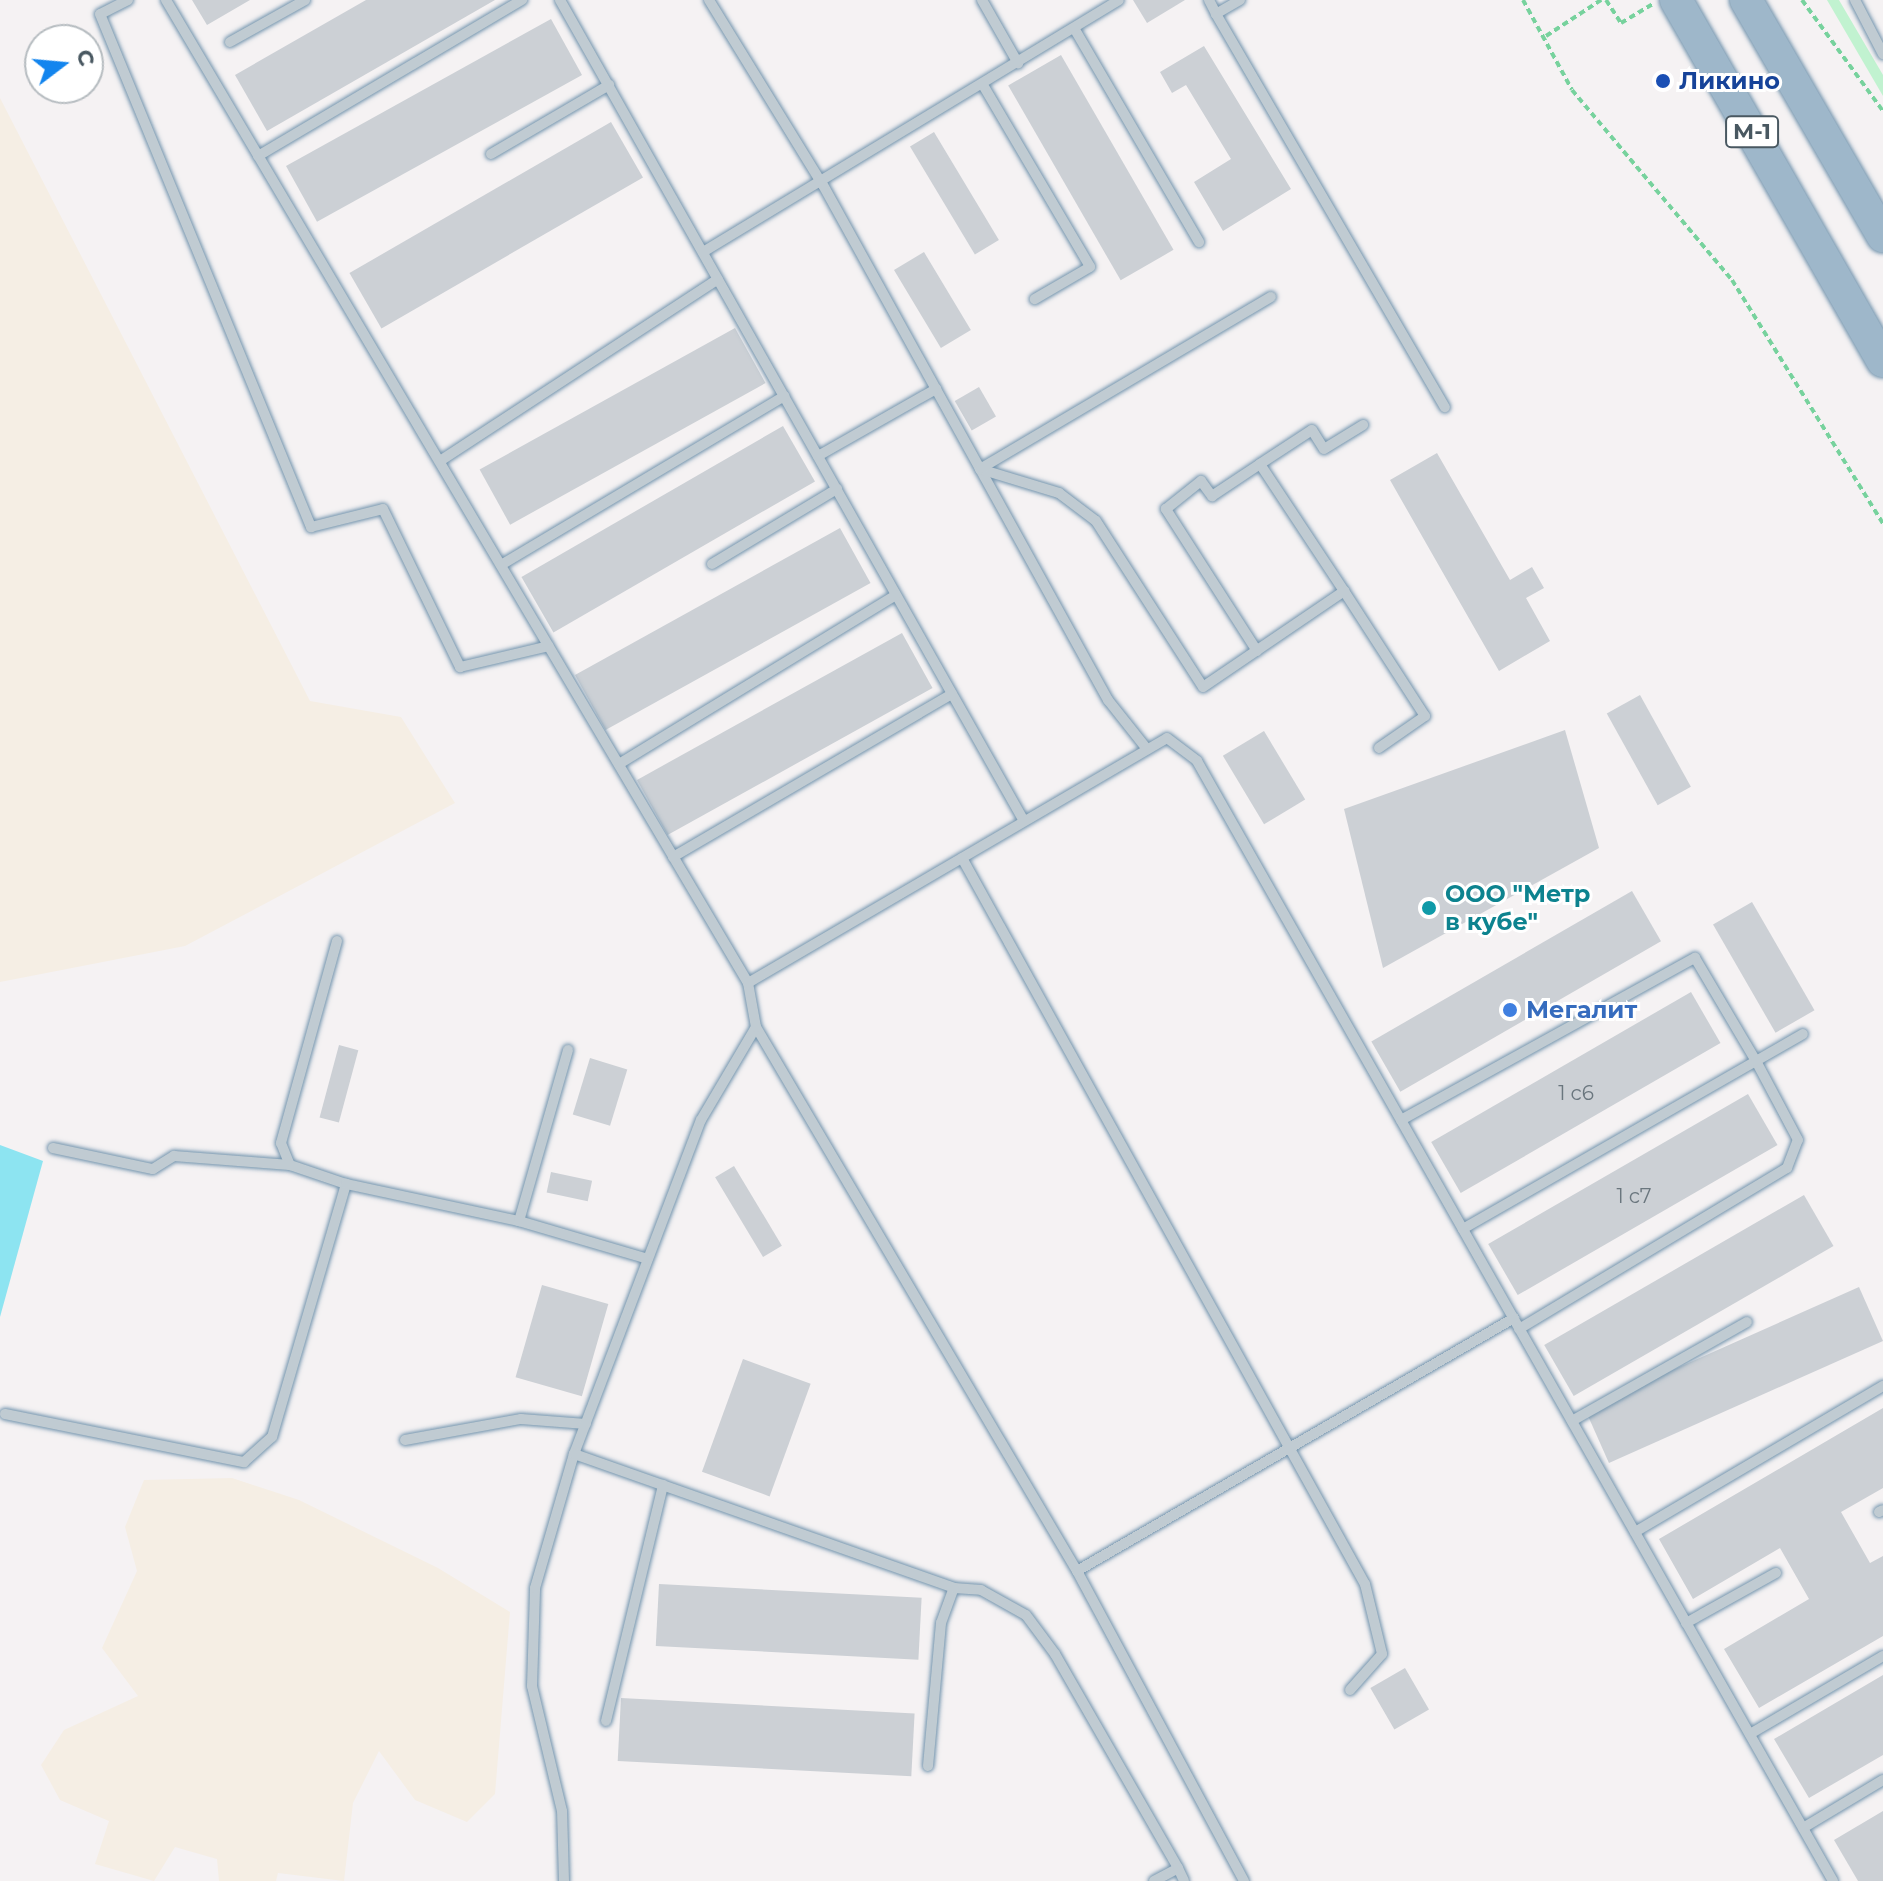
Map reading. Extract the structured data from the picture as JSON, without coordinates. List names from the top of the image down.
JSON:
{
  "streets": {
    "highway": ["М-1"]
  },
  "places": ["Ликино", "ООО \"Метр в кубе\"", "Мегалит"],
  "house_numbers": ["1 с6", "1 с7"],
  "north": "right"
}
